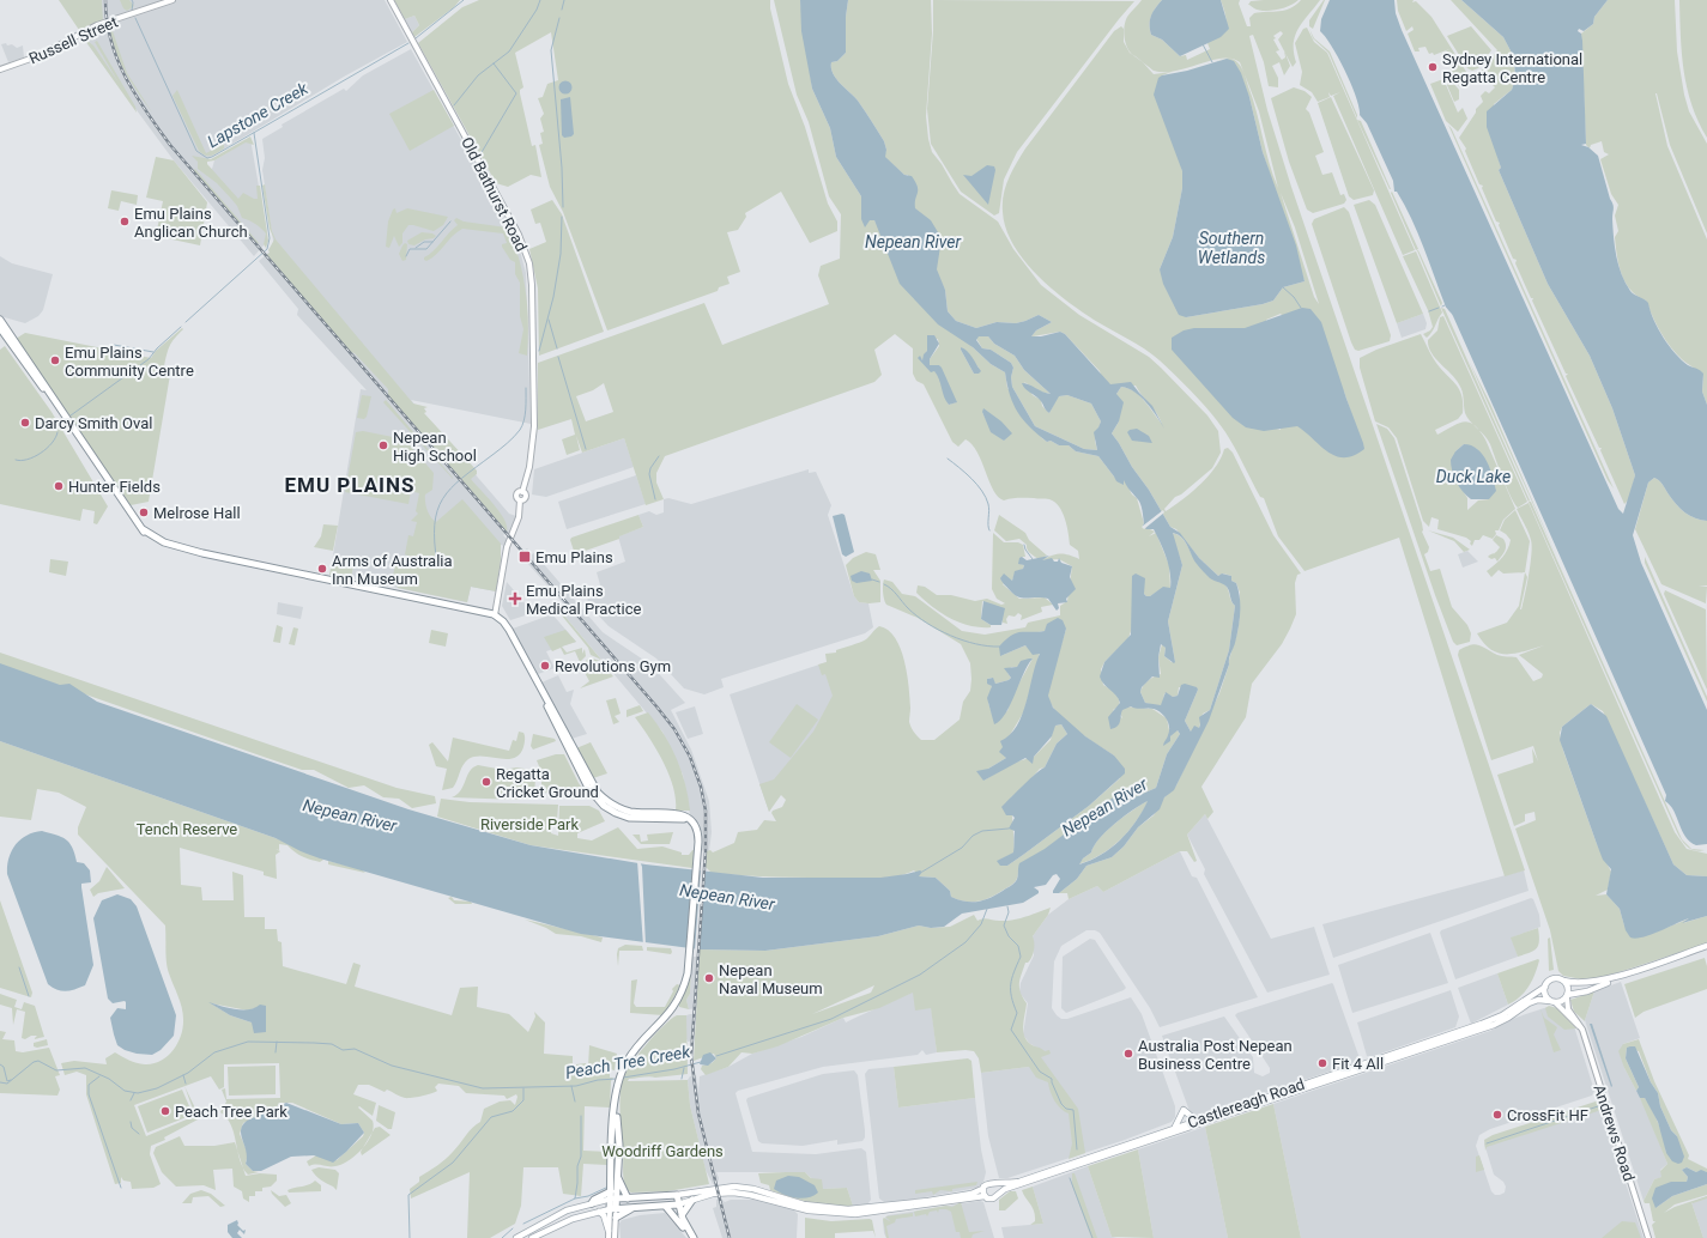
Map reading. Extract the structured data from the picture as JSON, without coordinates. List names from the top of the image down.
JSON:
{
  "streets": {
    "main road": [
      "Russell Street",
      "Old Bathurst Road",
      "Castlereagh Road",
      "Andrews Road"
    ]
  },
  "crossings": [
    ["Castlereagh Road", "Andrews Road"]
  ],
  "districts": ["EMU PLAINS"],
  "water": [
    "Lapstone Creek",
    "Southern Wetlands",
    "Nepean River",
    "Duck Lake",
    "Peach Tree Creek"
  ],
  "parks": ["Riverside Park", "Tench Reserve", "Woodriff Gardens"],
  "places": {
    "other": [
      "Sydney International Regatta Centre",
      "Emu Plains Anglican Church",
      "Emu Plains Community Centre",
      "Darcy Smith Oval",
      "Nepean High School",
      "Hunter Fields",
      "Melrose Hall",
      "Arms of Australia Inn Museum",
      "Revolutions Gym",
      "Regatta Cricket Ground",
      "Nepean Naval Museum",
      "Australia Post Nepean Business Centre",
      "Fit 4 All",
      "Peach Tree Park",
      "CrossFit HF"
    ],
    "transit": ["Emu Plains"],
    "health": ["Emu Plains Medical Practice"]
  }
}
